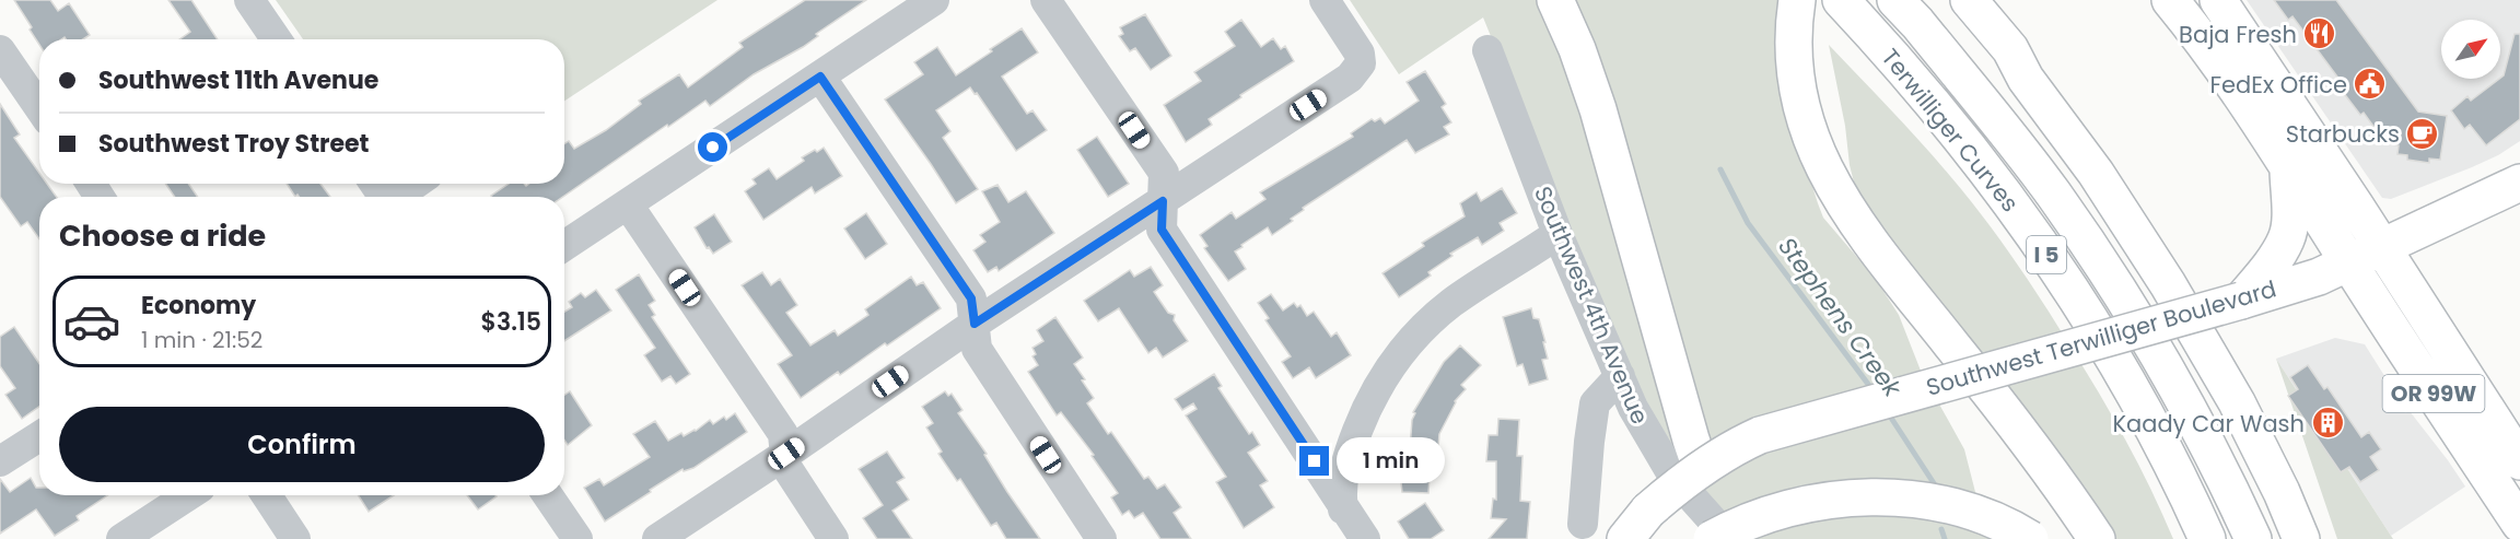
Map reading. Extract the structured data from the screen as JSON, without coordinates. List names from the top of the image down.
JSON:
{
  "streets": {
    "main road": [
      "Terwilliger Curves",
      "I 5",
      "Southwest Terwilliger Boulevard",
      "OR 99W"
    ],
    "street": ["Southwest 4th Avenue"]
  },
  "crossings": [
    ["Southwest Terwilliger Boulevard", "OR 99W"]
  ],
  "water": ["Stephens Creek"],
  "places": {
    "restaurant": ["Baja Fresh"],
    "public building": ["FedEx Office"],
    "cafe": ["Starbucks"],
    "building": ["Kaady Car Wash"]
  },
  "north": "top right",
  "page": {
    "banner": ["Southwest 11th Avenue", "Southwest Troy Street"],
    "heading": "Choose a ride",
    "list": [
      {
        "name": "Economy",
        "note": "1 min · 21:52",
        "value": "$3.15"
      }
    ],
    "buttons": "Confirm",
    "bubble": "1 min"
  }
}
